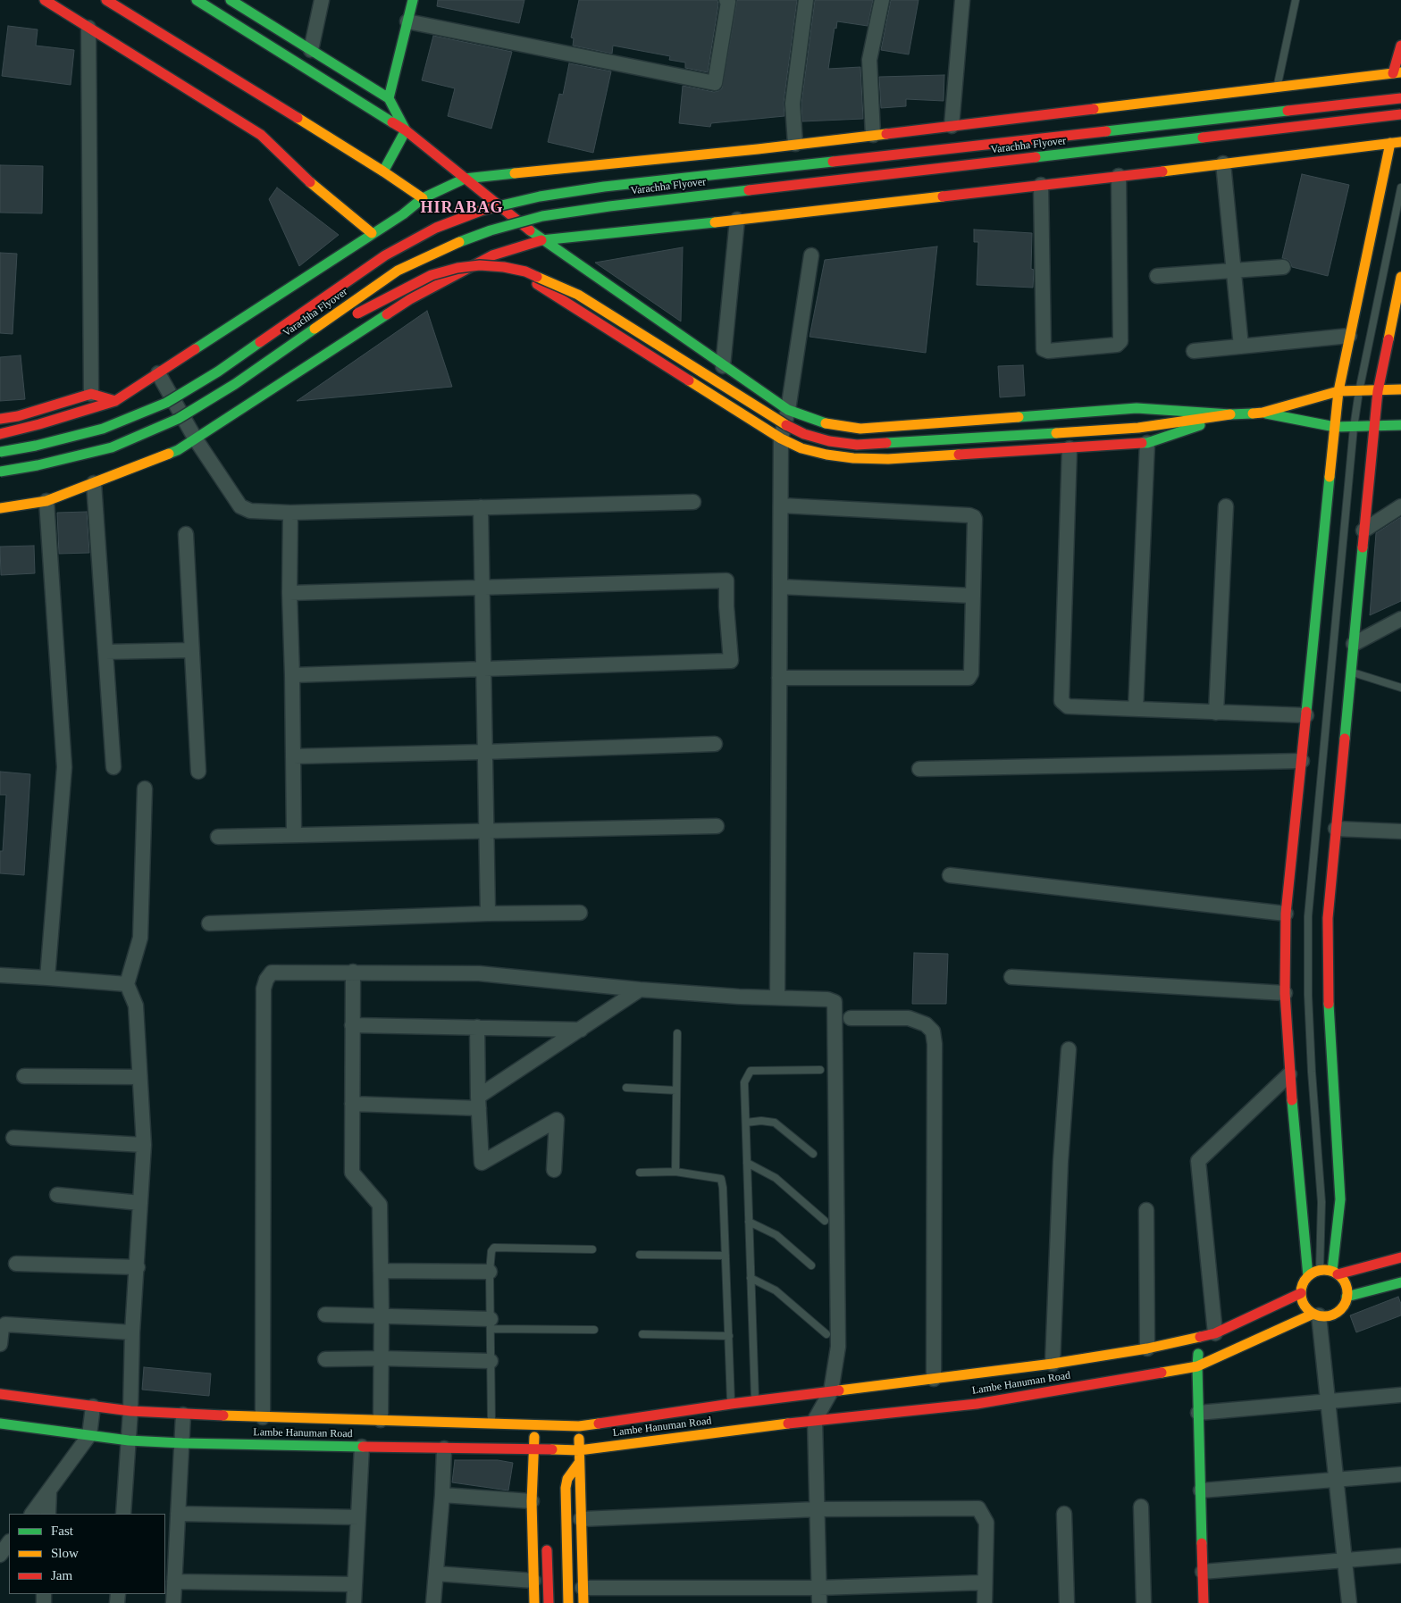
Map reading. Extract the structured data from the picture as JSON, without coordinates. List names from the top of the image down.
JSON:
{
  "streets": {
    "main road": ["Varachha Flyover", "Lambe Hanuman Road"]
  },
  "districts": ["HIRABAG"],
  "legend": ["Fast", "Slow", "Jam"]
}
